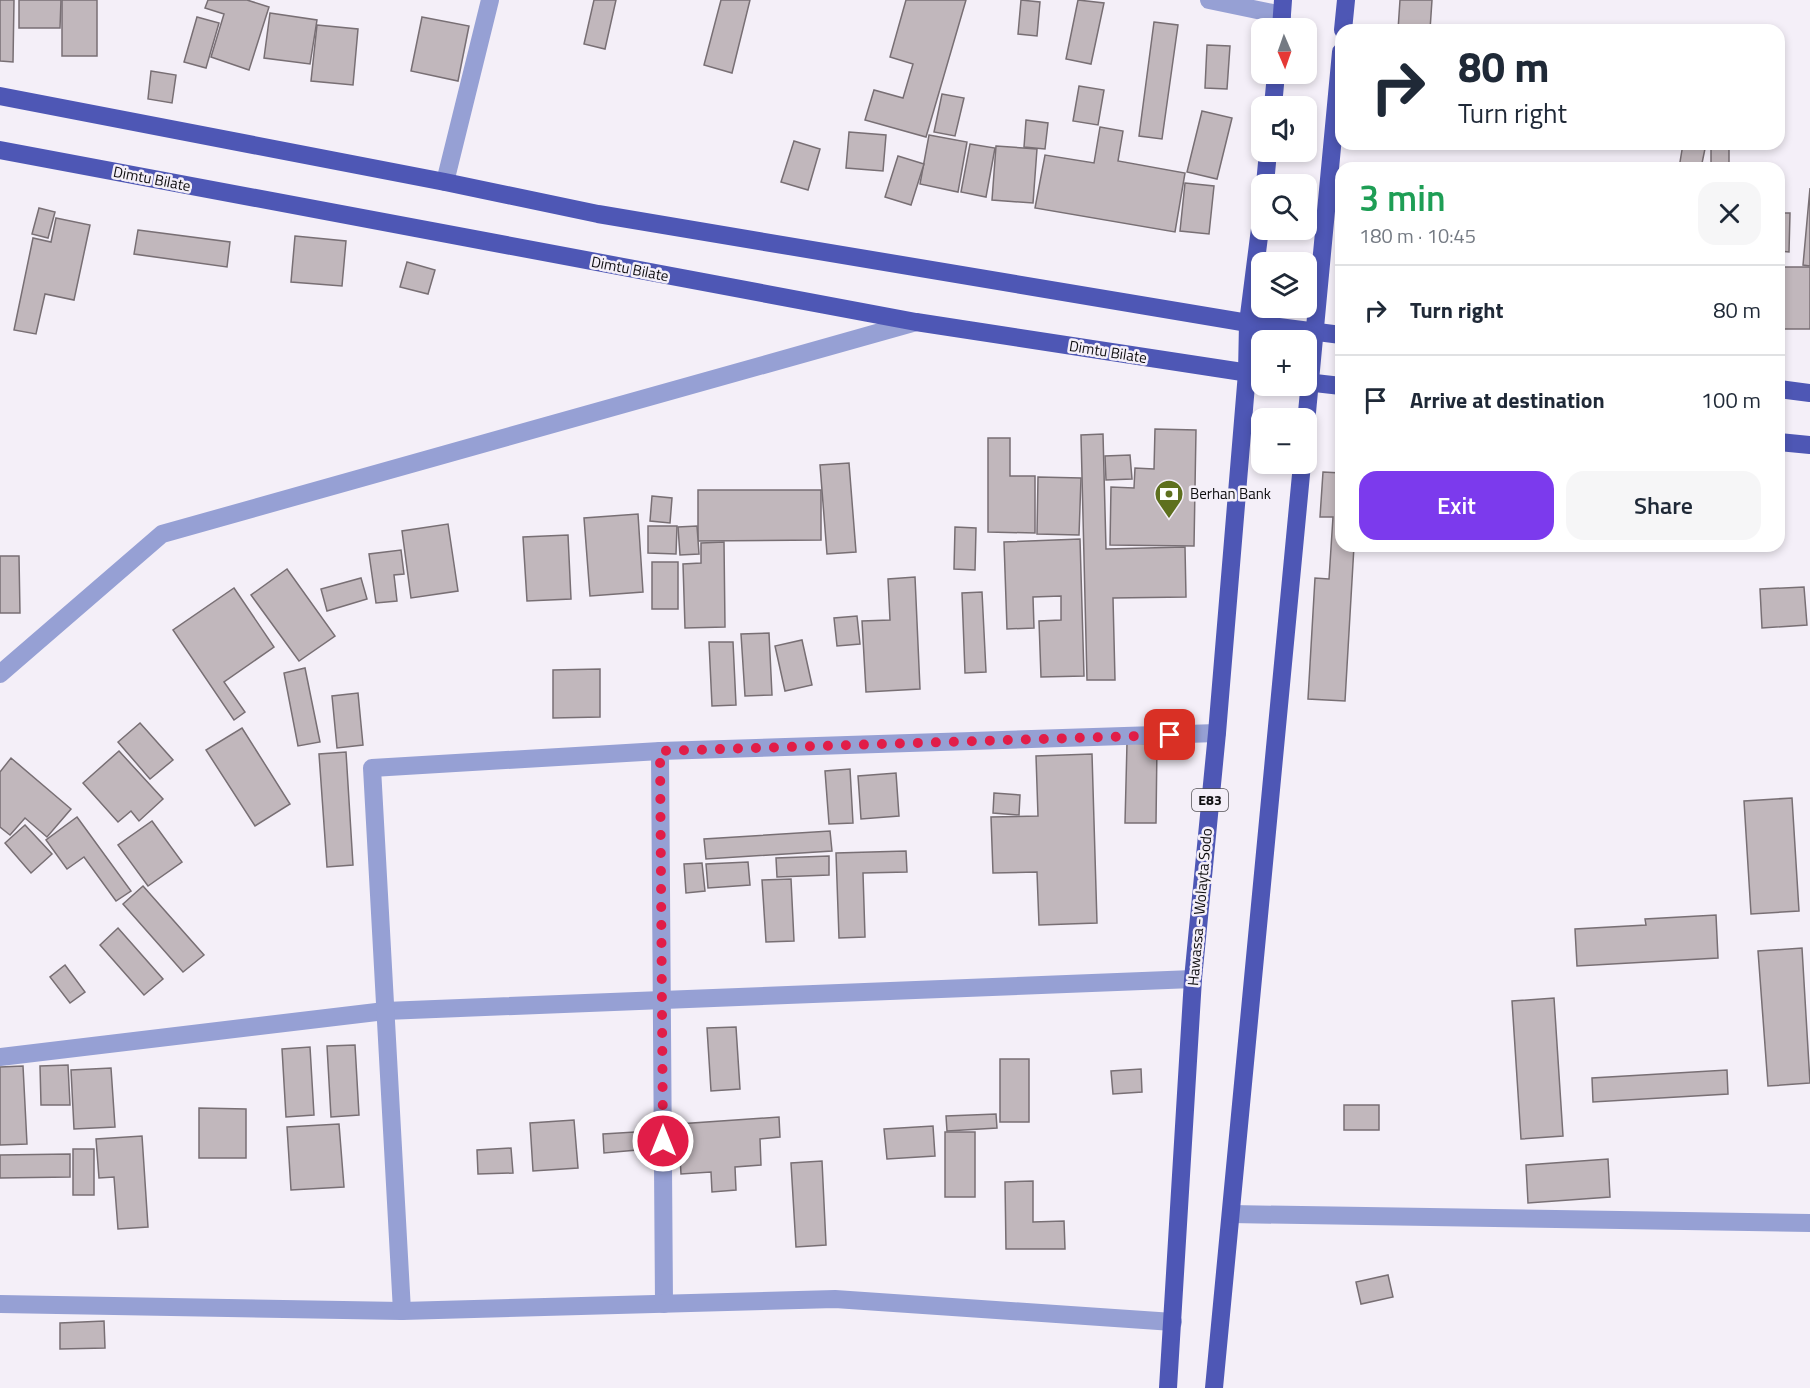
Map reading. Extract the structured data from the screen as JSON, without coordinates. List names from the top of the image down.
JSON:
{
  "streets": {
    "main road": ["Dimtu Bilate", "E83", "Hawassa - Wolayta Sodo"]
  },
  "places": {
    "bank": ["Berhan Bank"]
  },
  "north": "bottom",
  "page": {
    "map_buttons": ["+", "−"],
    "turn": ["80 m", "Turn right"],
    "heading": ["3 min", "180 m · 10:45"],
    "list": [
      {
        "name": "Turn right",
        "value": "80 m"
      },
      {
        "name": "Arrive at destination",
        "value": "100 m"
      }
    ],
    "buttons": ["Exit", "Share"]
  }
}
